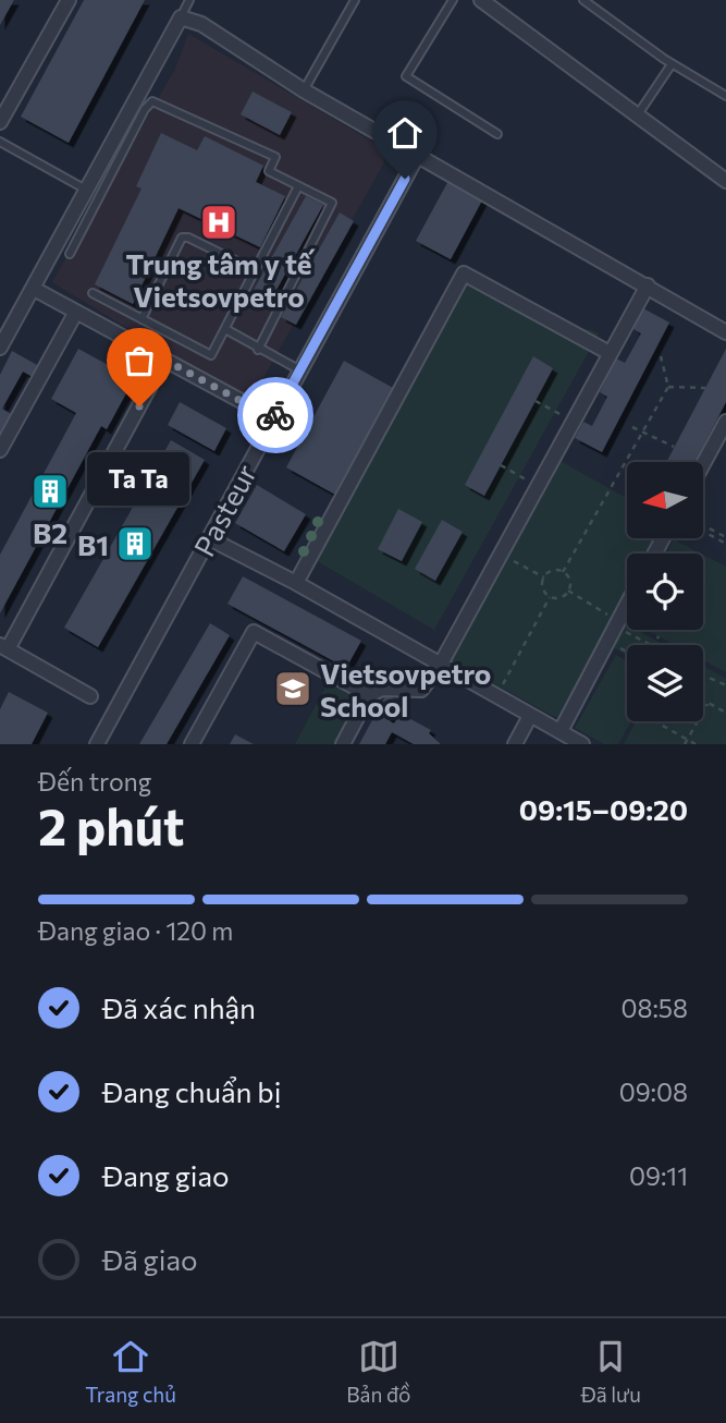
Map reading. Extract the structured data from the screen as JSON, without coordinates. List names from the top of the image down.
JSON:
{
  "streets": {
    "street": ["Pasteur"]
  },
  "places": {
    "hospital": ["Trung tâm y tế Vietsovpetro"],
    "other": ["Ta Ta"],
    "building": ["B2", "B1"],
    "school or university": ["Vietsovpetro School"]
  },
  "north": "left",
  "page": {
    "bubble": "Ta Ta",
    "heading": ["2 phút", "Đến trong", "09:15–09:20"],
    "bar": "Đang giao · 120 m",
    "list": [
      ["Đã xác nhận", "08:58"],
      ["Đang chuẩn bị", "09:08"],
      ["Đang giao", "09:11"],
      "Đã giao"
    ],
    "tabs": ["Trang chủ", "Bản đồ", "Đã lưu"]
  }
}
